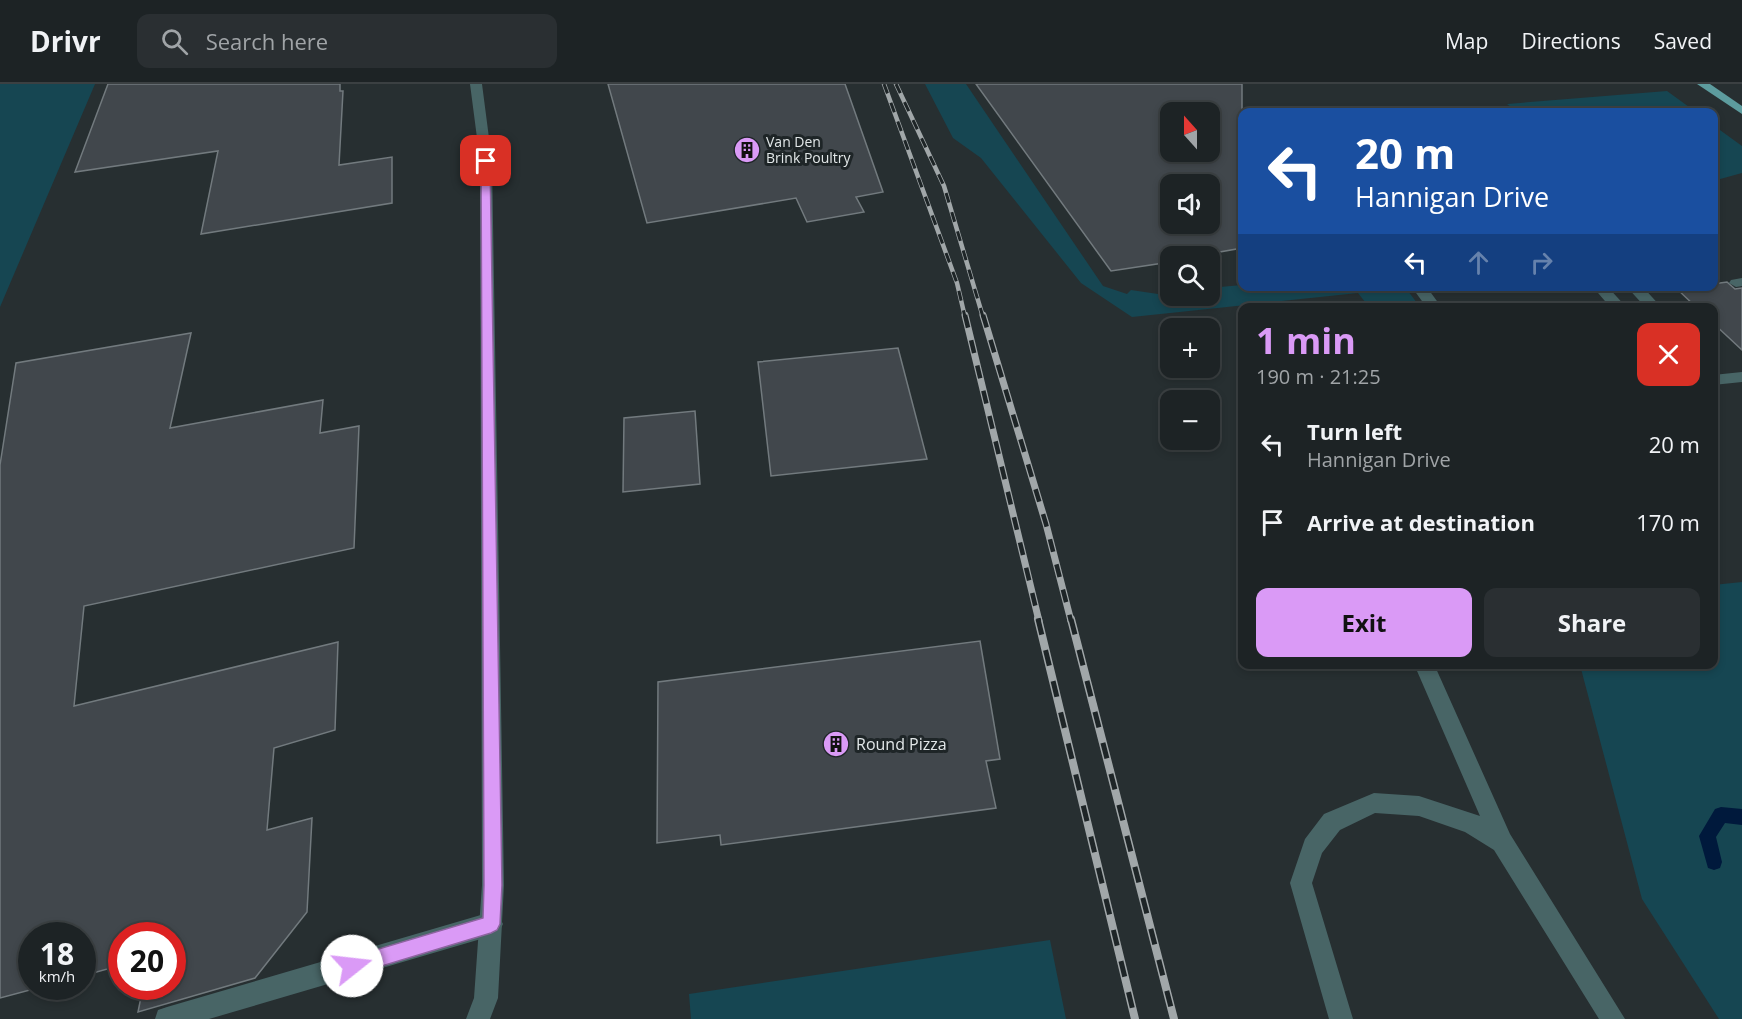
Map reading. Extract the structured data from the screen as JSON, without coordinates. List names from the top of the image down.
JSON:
{
  "places": {
    "building": ["Van Den Brink Poultry", "Round Pizza"]
  },
  "north": "top",
  "page": {
    "header": "Drivr",
    "search": "Search here",
    "nav": ["Map", "Directions", "Saved"],
    "map_buttons": ["+", "−"],
    "turn": ["20 m", "Hannigan Drive"],
    "heading": ["1 min", "190 m · 21:25"],
    "list": [
      {
        "name": "Turn left",
        "note": "Hannigan Drive",
        "value": "20 m"
      },
      {
        "name": "Arrive at destination",
        "value": "170 m"
      }
    ],
    "buttons": ["Exit", "Share"],
    "speed": "18 km/h",
    "limit": "20"
  }
}
